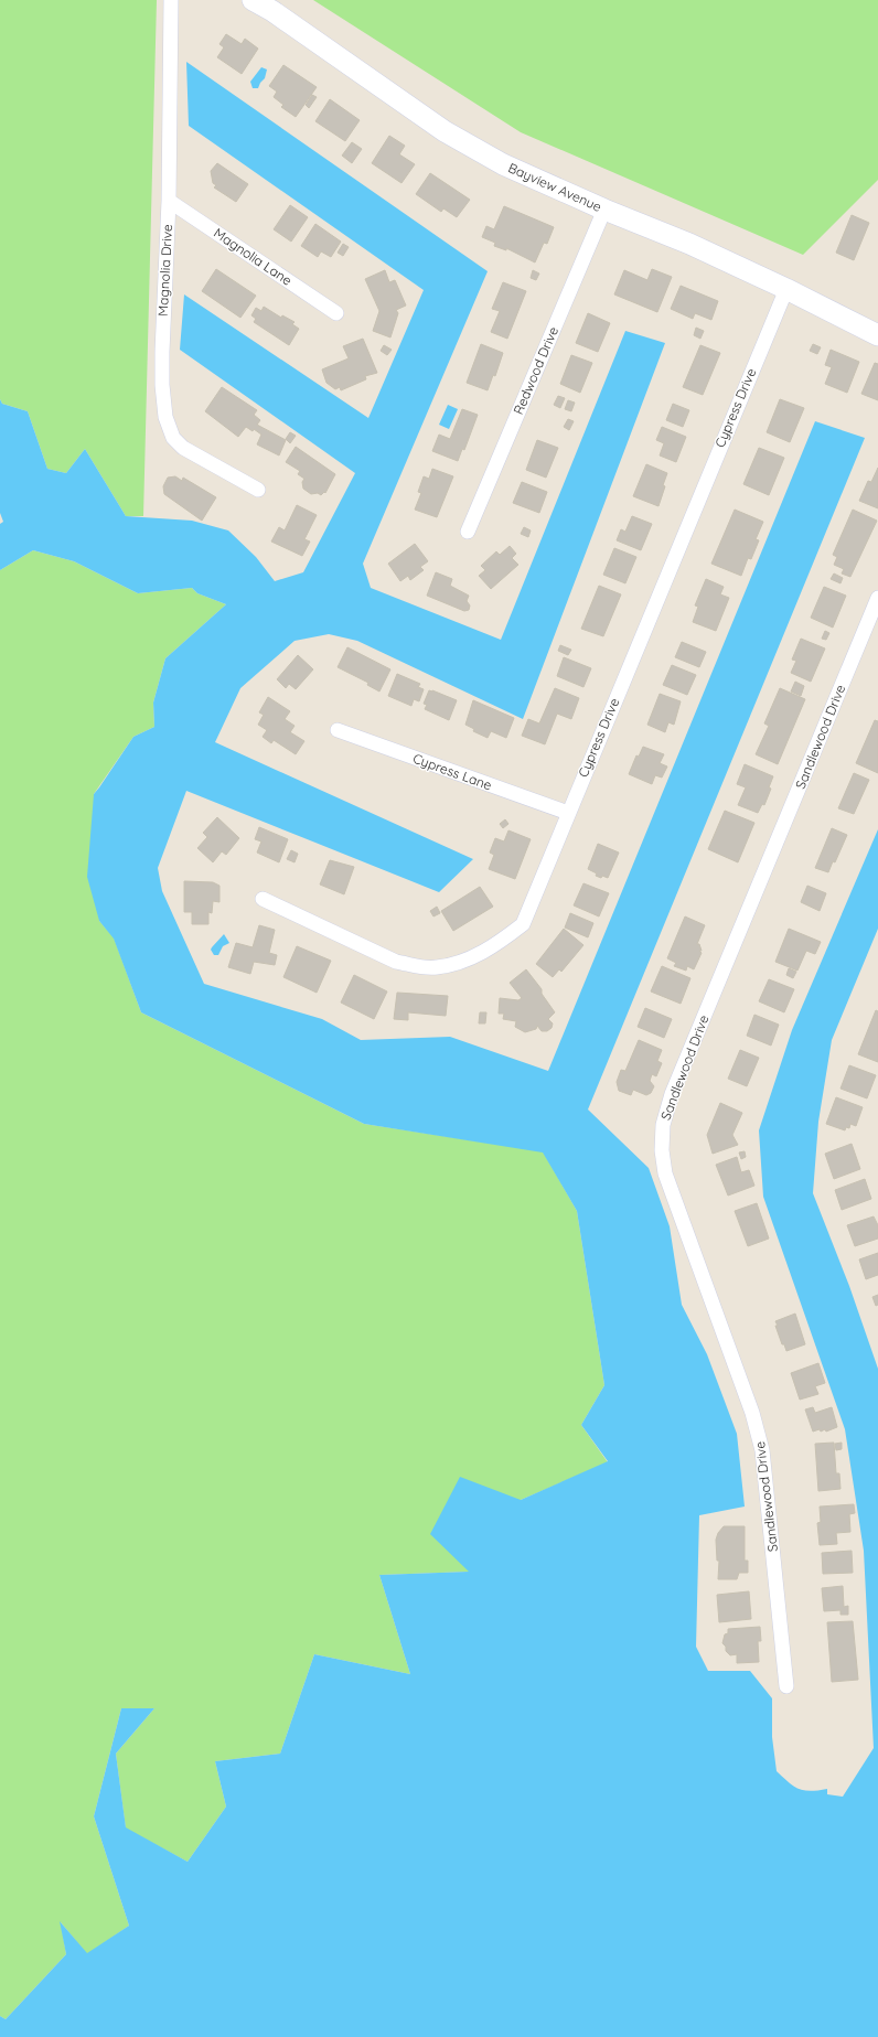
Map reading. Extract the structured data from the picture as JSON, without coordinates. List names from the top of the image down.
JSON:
{
  "streets": {
    "main road": ["Bayview Avenue"],
    "street": [
      "Magnolia Lane",
      "Magnolia Drive",
      "Redwood Drive",
      "Cypress Drive",
      "Sandlewood Drive",
      "Cypress Lane"
    ]
  },
  "crossings": [
    ["Bayview Avenue", "Redwood Drive"],
    ["Bayview Avenue", "Cypress Drive"],
    ["Magnolia Lane", "Magnolia Drive"],
    ["Cypress Drive", "Cypress Lane"]
  ]
}
